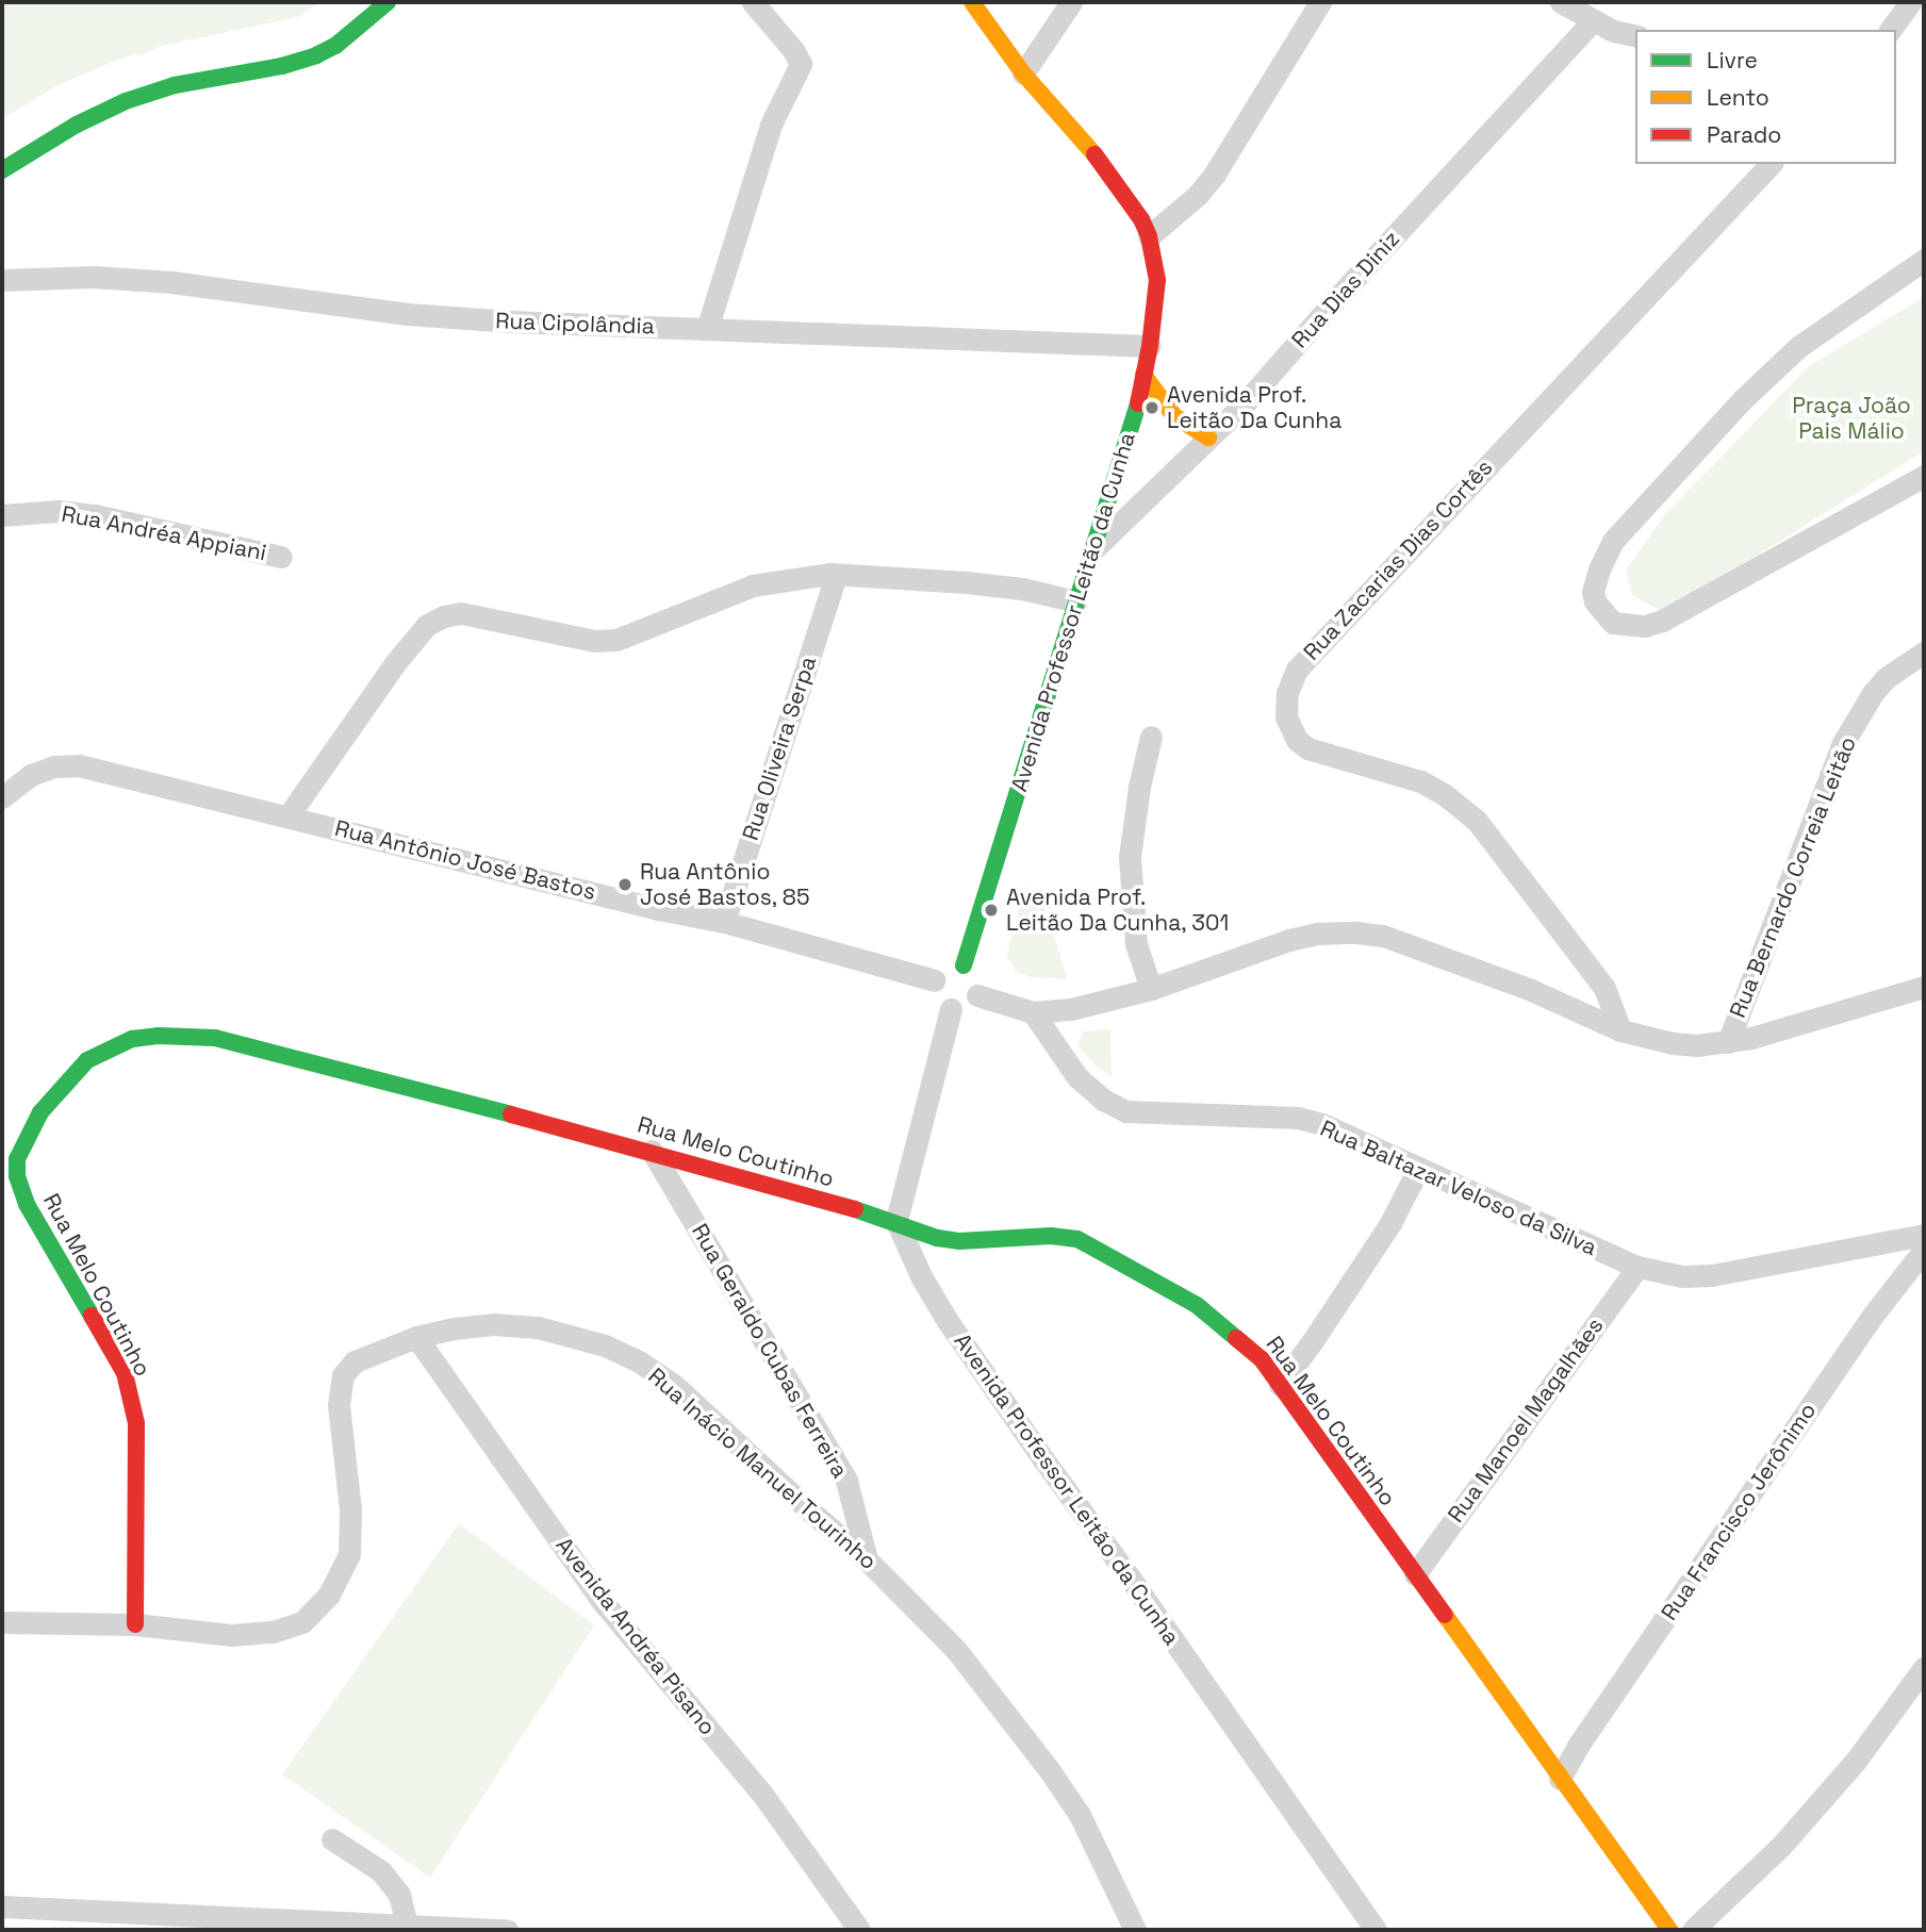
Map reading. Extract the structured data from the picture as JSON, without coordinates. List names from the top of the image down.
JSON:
{
  "streets": {
    "street": [
      "Rua Dias Diniz",
      "Rua Cipolândia",
      "Rua Andréa Appiani",
      "Rua Zacarias Dias Cortês",
      "Avenida Professor Leitão da Cunha",
      "Rua Oliveira Serpa",
      "Rua Antônio José Bastos",
      "Rua Bernardo Correia Leitão",
      "Rua Melo Coutinho",
      "Rua Baltazar Veloso da Silva",
      "Rua Geraldo Cubas Ferreira",
      "Rua Manoel Magalhães",
      "Rua Inácio Manuel Tourinho",
      "Rua Francisco Jerônimo",
      "Avenida Andréa Pisano"
    ]
  },
  "crossings": [
    ["Rua Dias Diniz", "Avenida Professor Leitão da Cunha"],
    ["Rua Cipolândia", "Avenida Professor Leitão da Cunha"],
    ["Avenida Professor Leitão da Cunha", "Rua Antônio José Bastos"],
    ["Avenida Professor Leitão da Cunha", "Rua Melo Coutinho"],
    ["Rua Oliveira Serpa", "Rua Antônio José Bastos"],
    ["Rua Melo Coutinho", "Rua Geraldo Cubas Ferreira"],
    ["Rua Melo Coutinho", "Rua Manoel Magalhães"],
    ["Rua Melo Coutinho", "Rua Inácio Manuel Tourinho"],
    ["Rua Melo Coutinho", "Rua Francisco Jerônimo"],
    ["Rua Baltazar Veloso da Silva", "Rua Manoel Magalhães"],
    ["Rua Geraldo Cubas Ferreira", "Rua Inácio Manuel Tourinho"],
    ["Rua Inácio Manuel Tourinho", "Avenida Andréa Pisano"]
  ],
  "parks": ["Praça João Pais Málio"],
  "places": ["Avenida Prof. Leitão Da Cunha", "Rua Antônio José Bastos, 85", "Avenida Prof. Leitão Da Cunha, 301"],
  "legend": ["Livre", "Lento", "Parado"]
}
